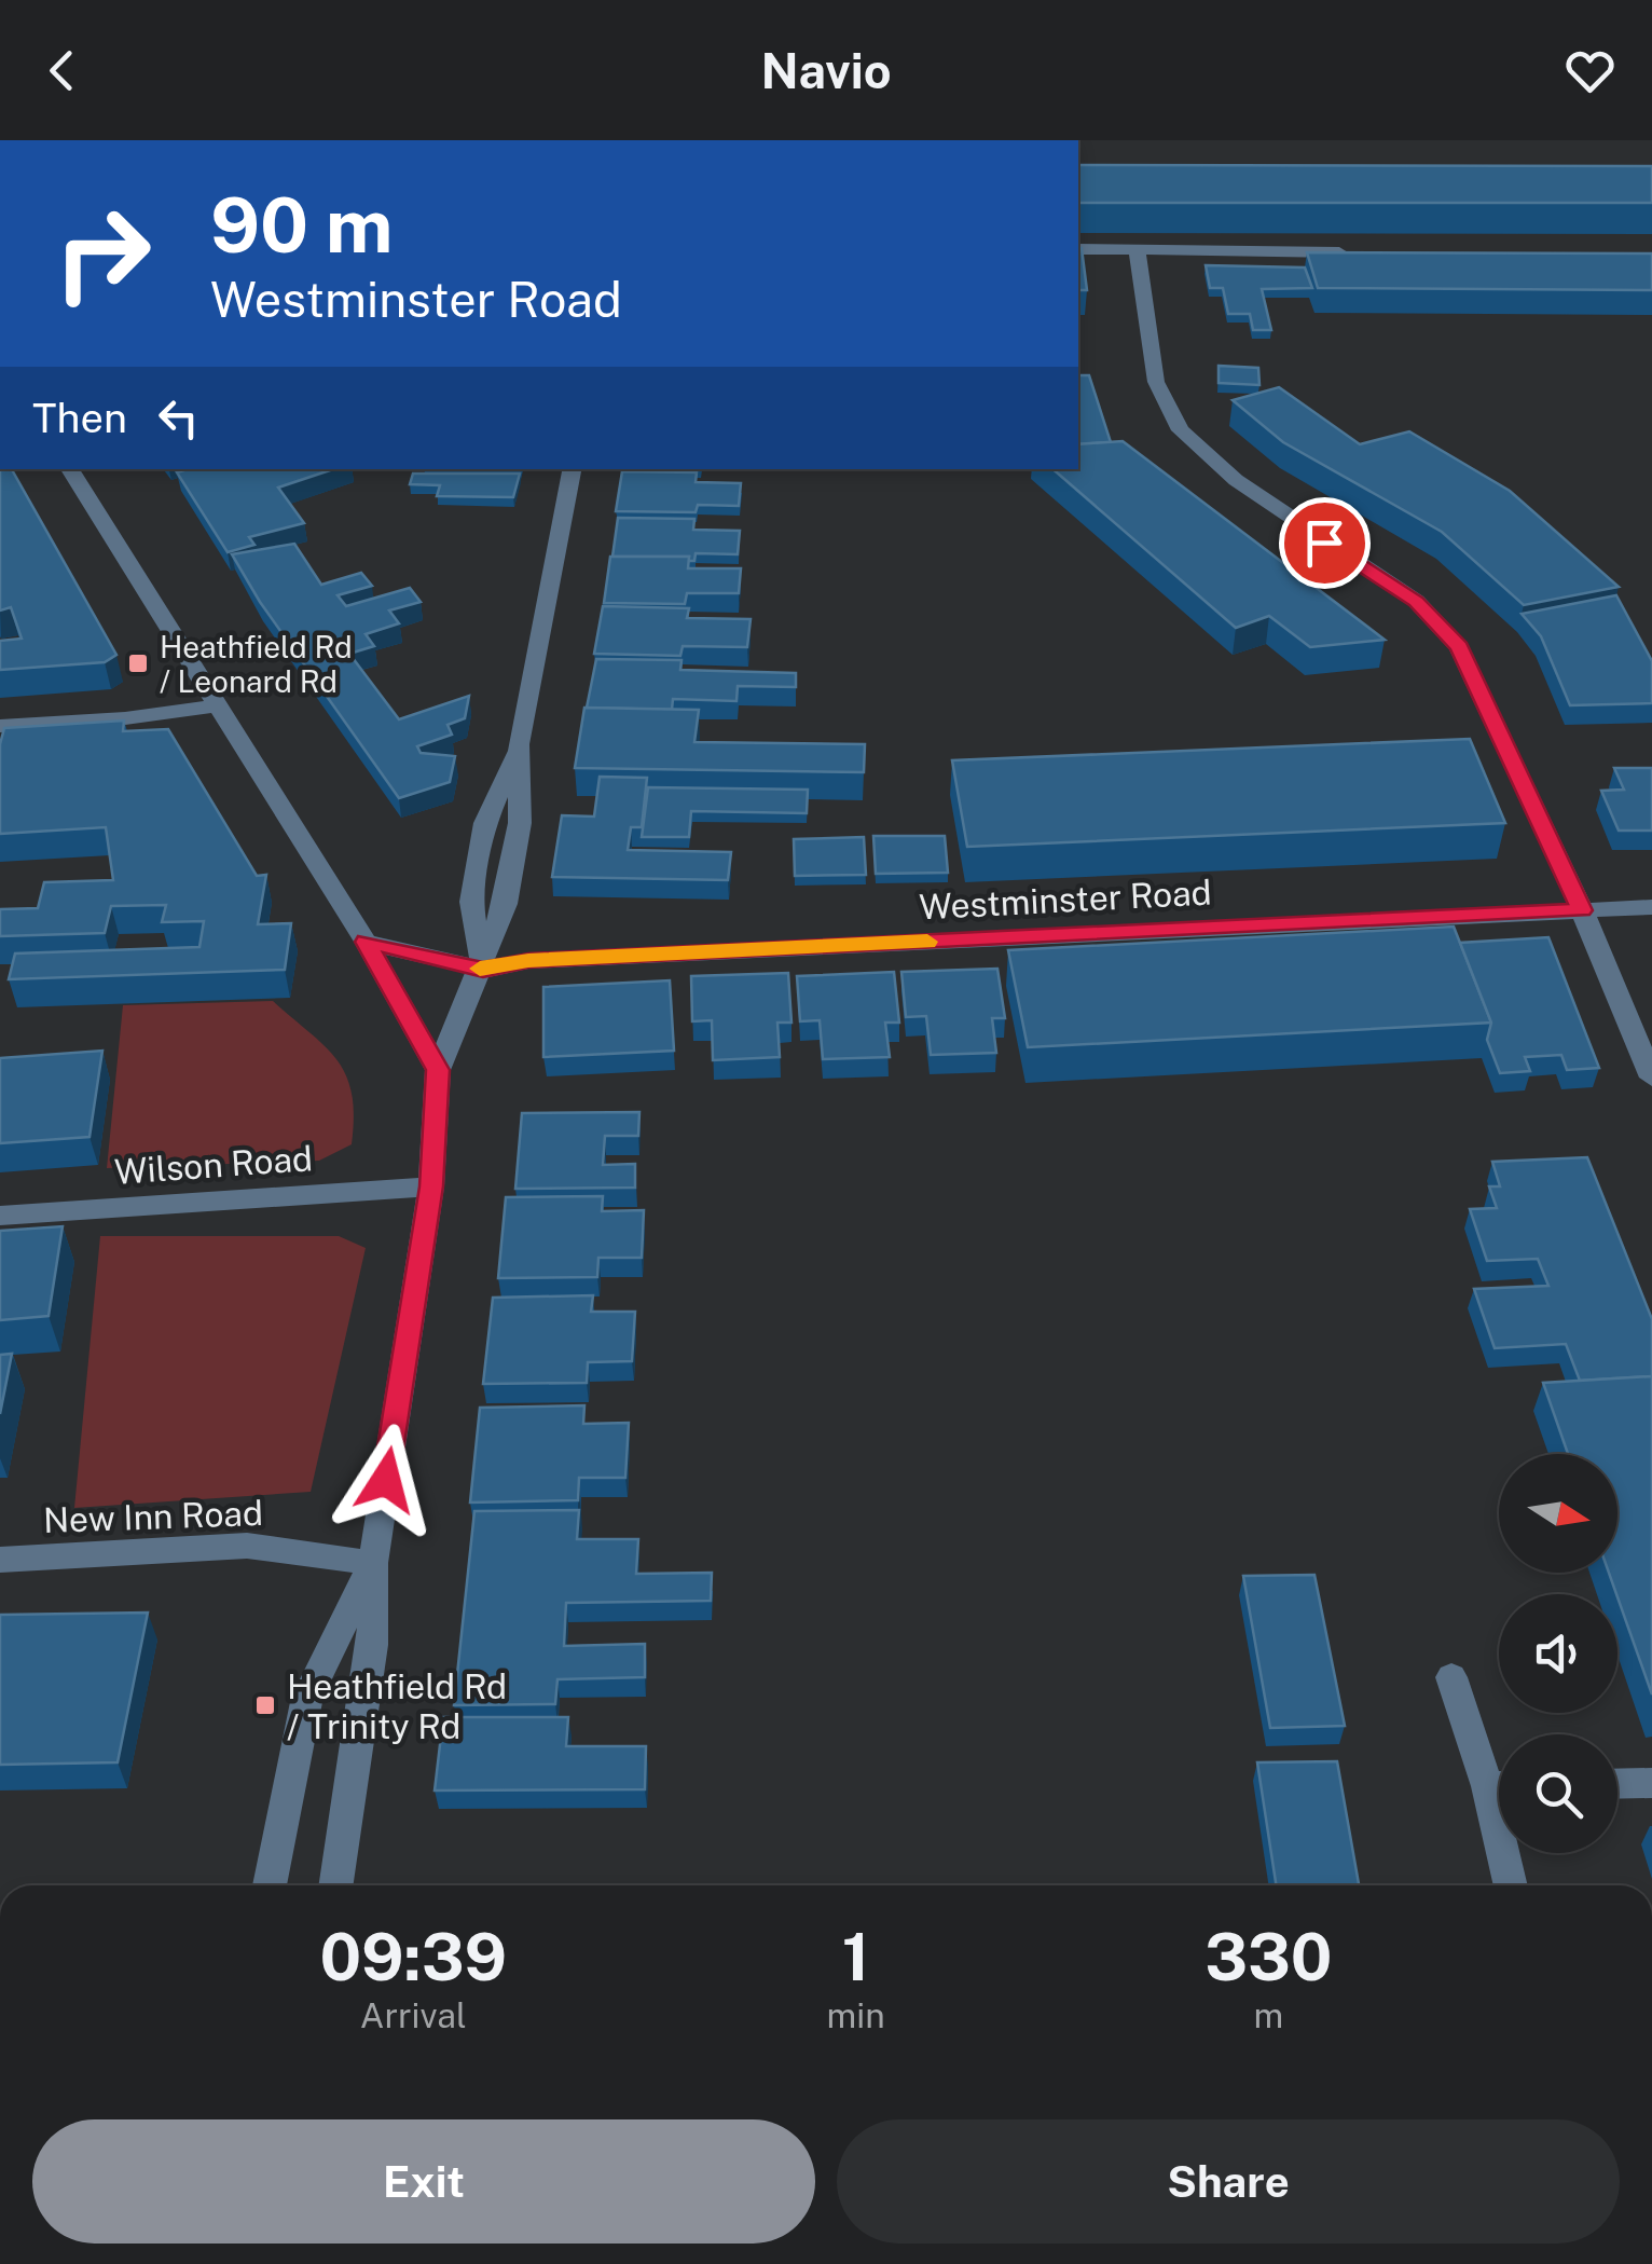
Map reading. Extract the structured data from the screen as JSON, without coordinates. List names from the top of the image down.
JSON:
{
  "streets": {
    "street": ["Westminster Road", "Wilson Road", "New Inn Road"]
  },
  "places": {
    "transit": ["Heathfield Rd / Leonard Rd", "Heathfield Rd / Trinity Rd"]
  },
  "north": "right",
  "page": {
    "header": "Navio",
    "turn": ["90 m", "Westminster Road"],
    "then": "Then",
    "eta": [
      "09:39",
      "Arrival",
      "1",
      "min",
      "330",
      "m"
    ],
    "buttons": ["Exit", "Share"]
  }
}
